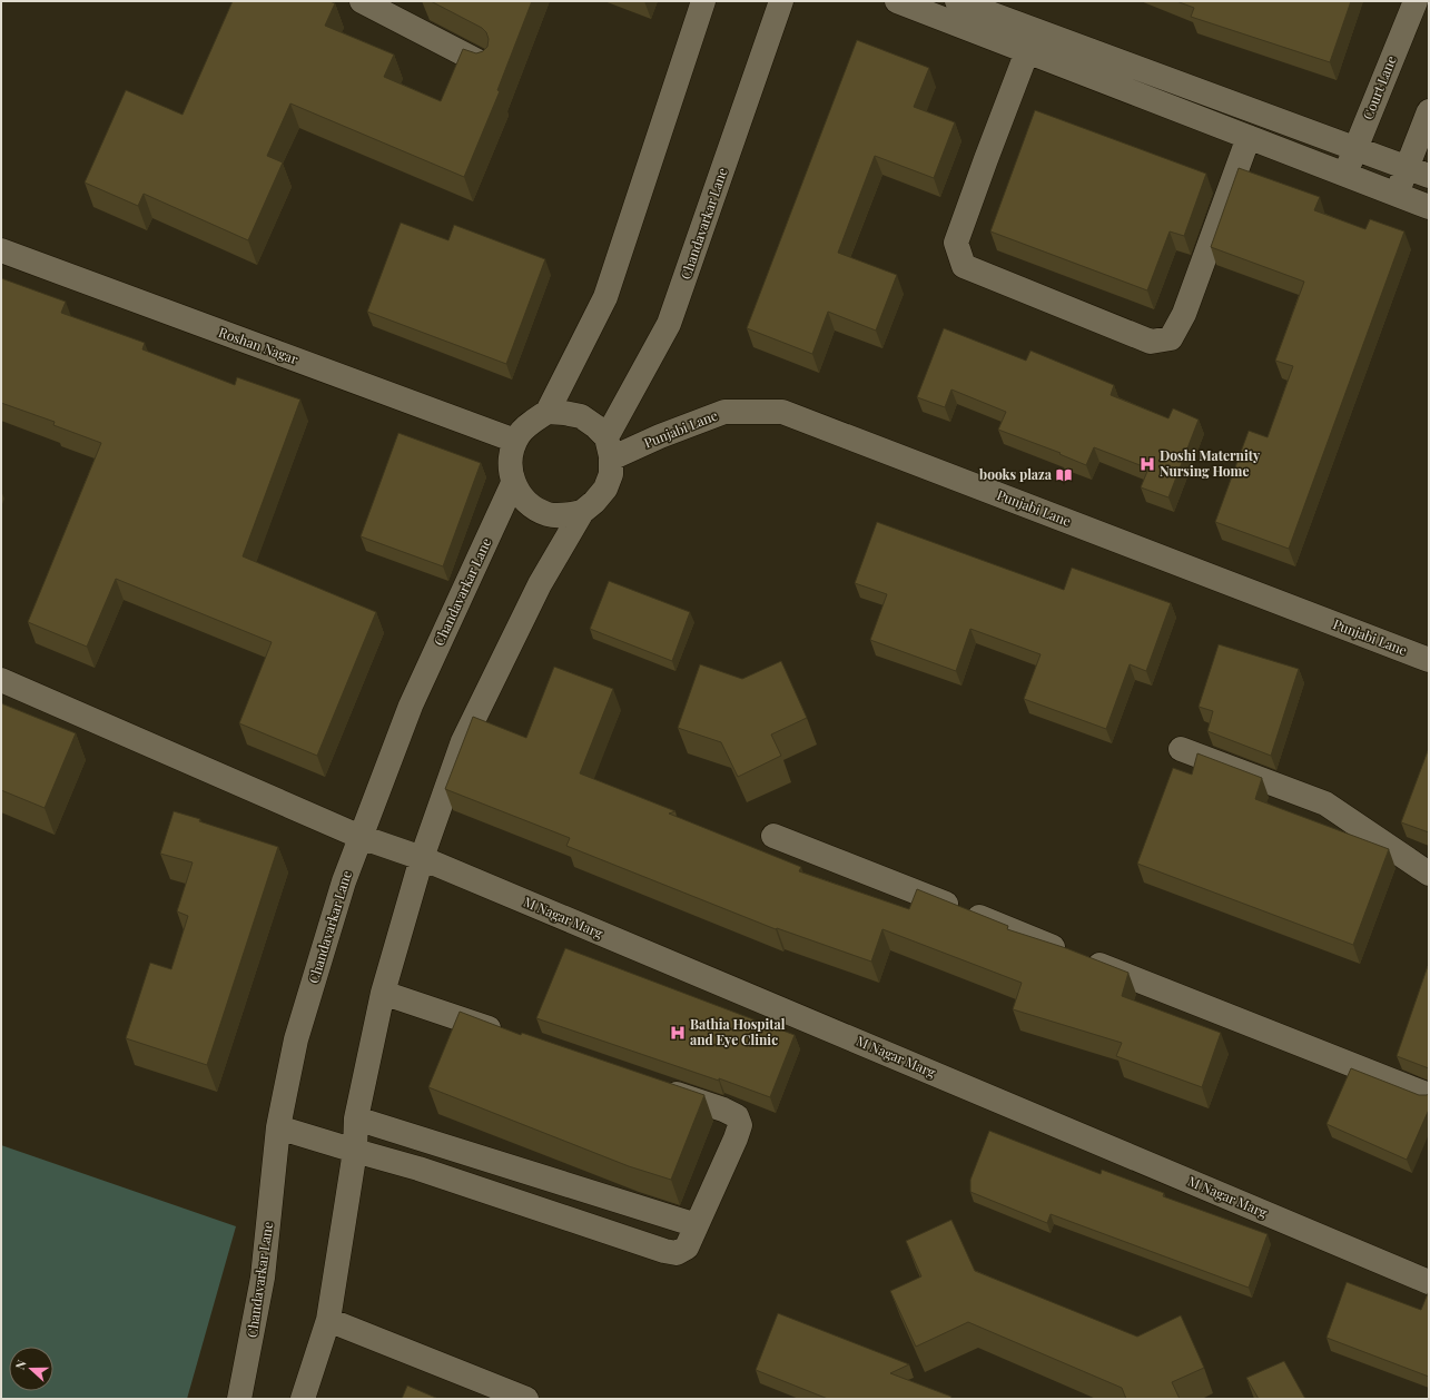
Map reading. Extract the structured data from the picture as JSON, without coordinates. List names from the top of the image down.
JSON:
{
  "streets": {
    "street": [
      "Court Lane",
      "Chandavarkar Lane",
      "Roshan Nagar",
      "Punjabi Lane",
      "M Nagar Marg"
    ]
  },
  "crossings": [
    ["Chandavarkar Lane", "Roshan Nagar"],
    ["Chandavarkar Lane", "Punjabi Lane"],
    ["Chandavarkar Lane", "M Nagar Marg"],
    ["Roshan Nagar", "Punjabi Lane"]
  ],
  "places": {
    "hospital": ["Doshi Maternity Nursing Home", "Bathia Hospital and Eye Clinic"],
    "library": ["books plaza"]
  },
  "north": "left"
}
